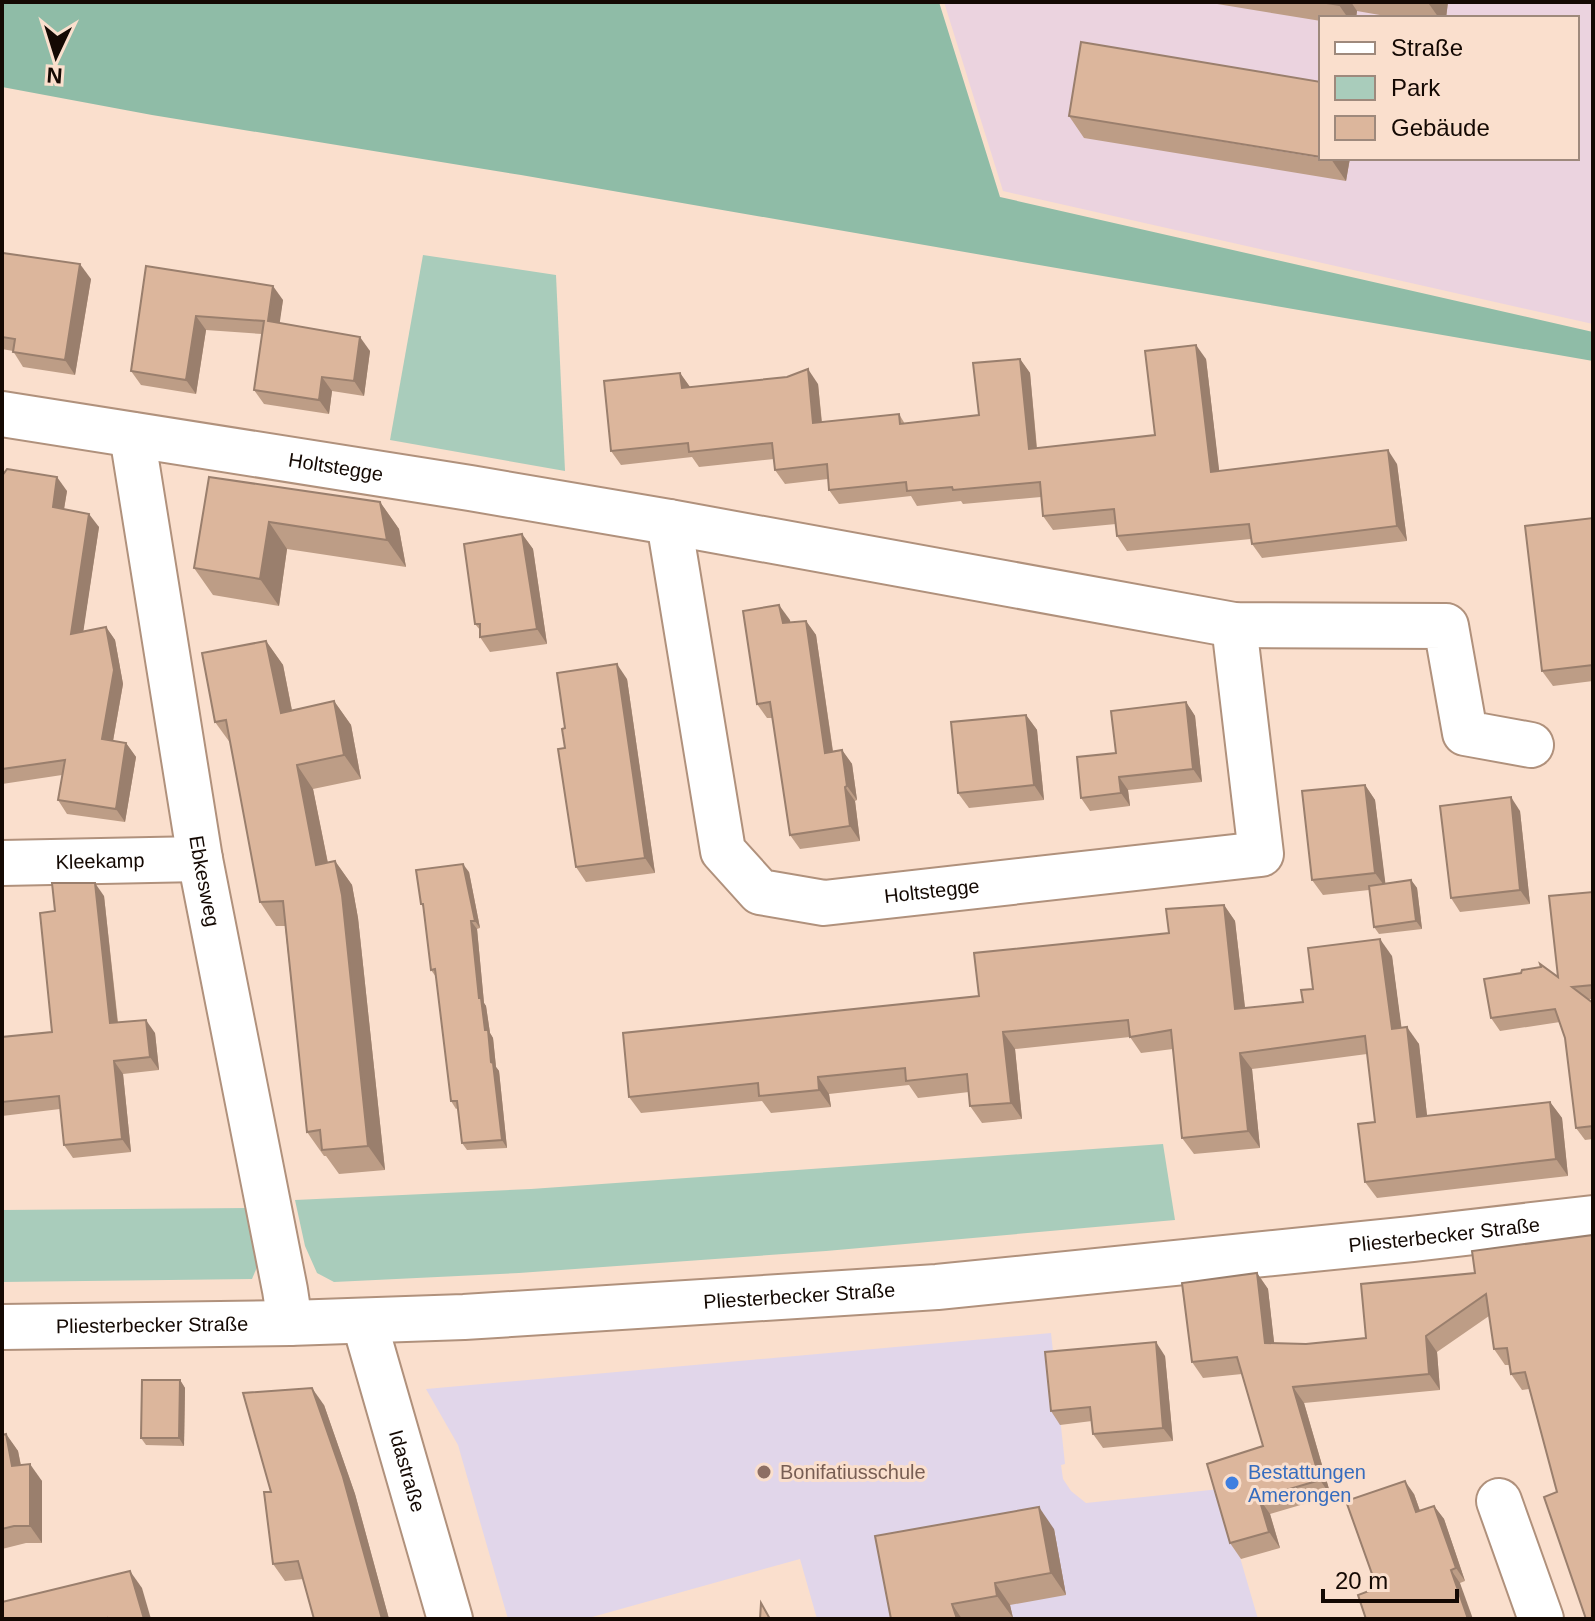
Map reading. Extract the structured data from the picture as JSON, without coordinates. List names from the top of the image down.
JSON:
{
  "streets": {
    "street": [
      "Holtstegge",
      "Kleekamp",
      "Ebkesweg",
      "Pliesterbecker Straße",
      "Idastraße"
    ]
  },
  "crossings": [
    ["Holtstegge", "Ebkesweg"],
    ["Kleekamp", "Ebkesweg"],
    ["Ebkesweg", "Pliesterbecker Straße"],
    ["Pliesterbecker Straße", "Idastraße"]
  ],
  "places": ["Bonifatiusschule", "Bestattungen Amerongen"],
  "legend": ["Straße", "Park", "Gebäude"],
  "scale_bar": "20 m",
  "north": "bottom"
}
